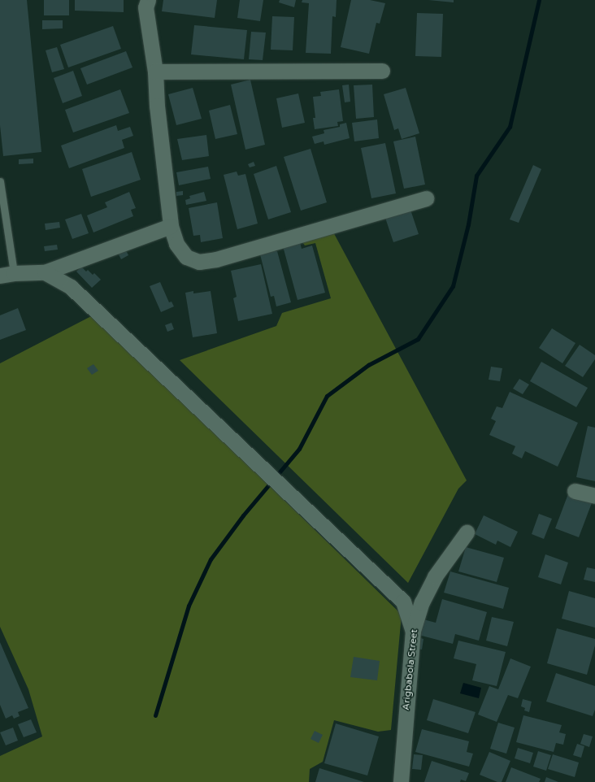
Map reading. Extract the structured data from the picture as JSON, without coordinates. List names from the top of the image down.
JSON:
{
  "streets": {
    "street": ["Arigbabola Street"]
  }
}
